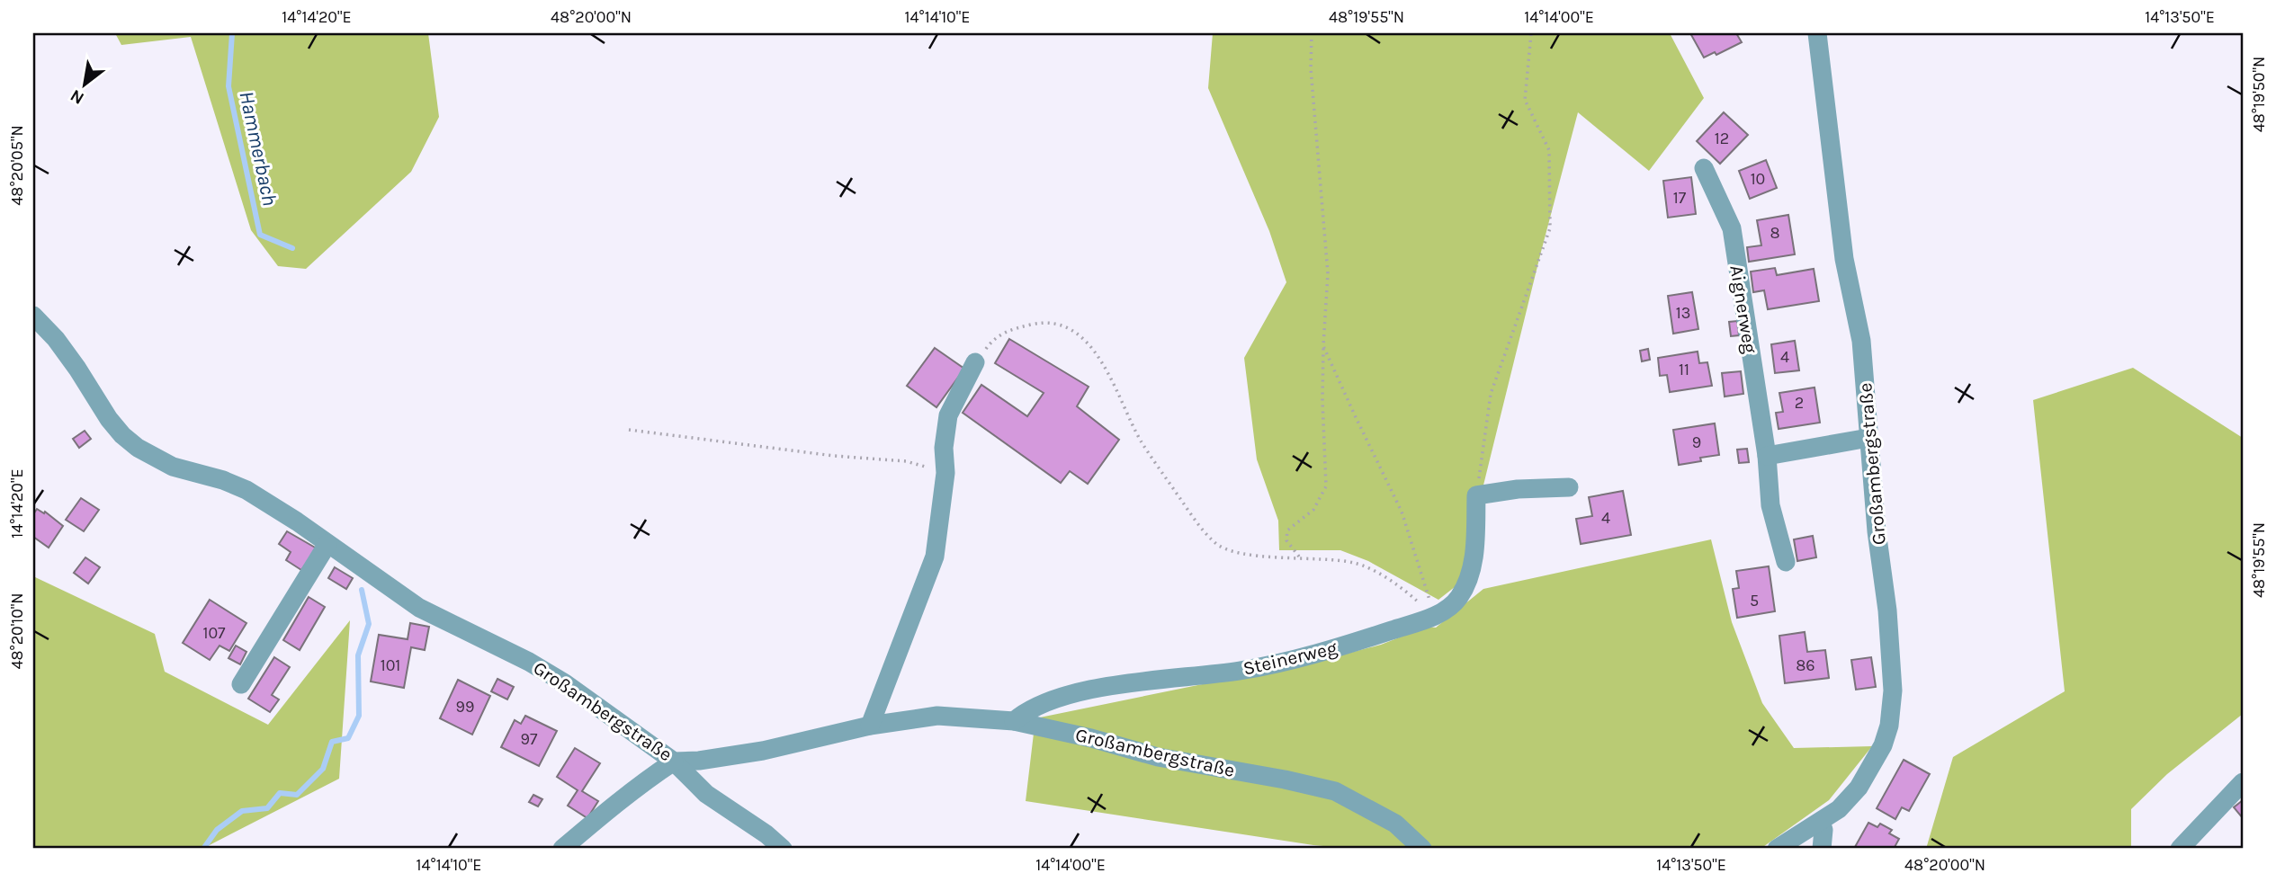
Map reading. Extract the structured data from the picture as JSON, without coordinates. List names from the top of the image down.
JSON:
{
  "streets": {
    "street": ["Aignerweg", "Großambergstraße", "Steinerweg"]
  },
  "crossings": [
    ["Großambergstraße", "Steinerweg"]
  ],
  "water": ["Hammerbach"],
  "house_numbers": [
    "12",
    "10",
    "17",
    "8",
    "13",
    "4",
    "11",
    "2",
    "9",
    "4",
    "5",
    "107",
    "101",
    "86",
    "99",
    "97"
  ],
  "north": "bottom left",
  "coordinates": [
    "14°14'20\"E",
    "48°20'00\"N",
    "14°14'10\"E",
    "48°19'55\"N",
    "14°14'00\"E",
    "14°13'50\"E",
    "48°19'50\"N",
    "48°20'05\"N",
    "48°20'10\"N"
  ]
}
